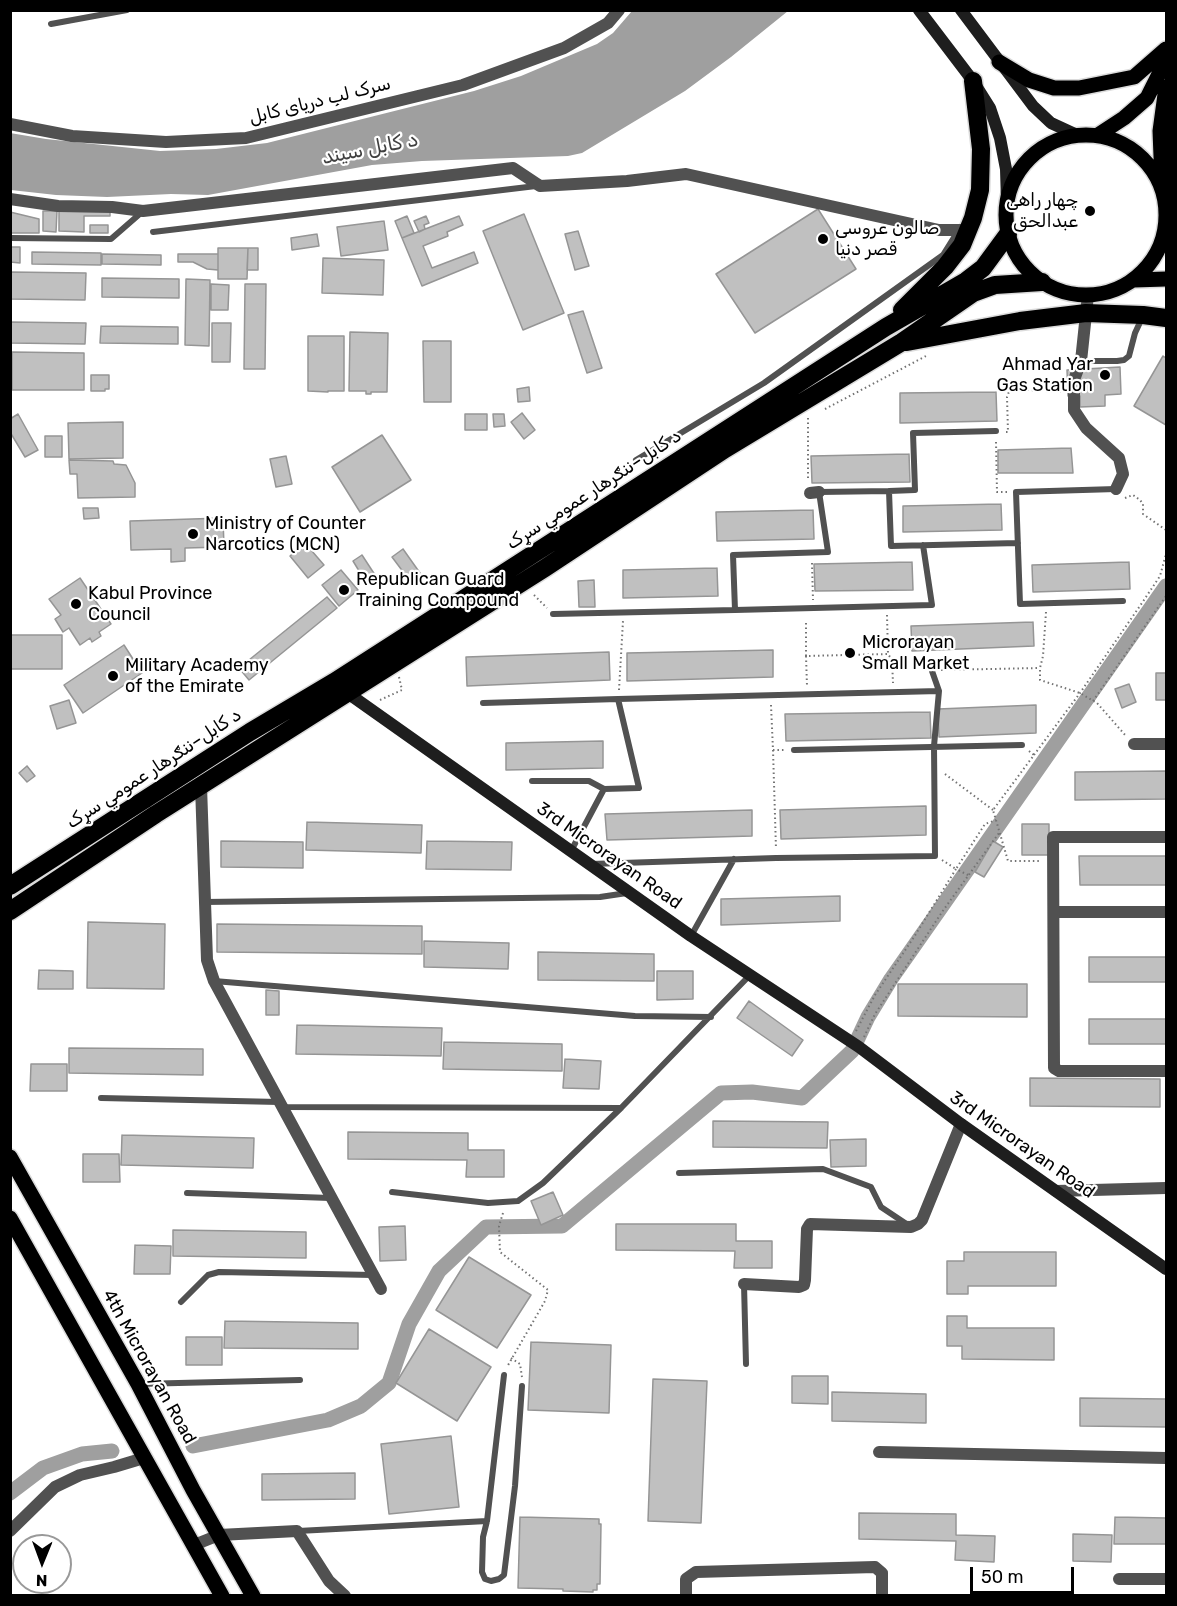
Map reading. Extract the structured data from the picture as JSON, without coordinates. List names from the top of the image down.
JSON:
{
  "streets": {
    "highway": ["د کابل–ننګرهار عمومي سړک"],
    "main road": ["4th Microrayan Road"],
    "street": ["سرک لبِ دریای کابل", "3rd Microrayan Road"]
  },
  "crossings": [
    ["د کابل–ننګرهار عمومي سړک", "3rd Microrayan Road"]
  ],
  "water": ["د کابل سيند"],
  "places": [
    "چهار راهی عبدالحق",
    "صالون عروسی قصر دنیا",
    "Ahmad Yar Gas Station",
    "Ministry of Counter Narcotics (MCN)",
    "Republican Guard Training Compound",
    "Kabul Province Council",
    "Microrayan Small Market",
    "Military Academy of the Emirate"
  ],
  "scale_bar": "50 m",
  "north": "bottom"
}
